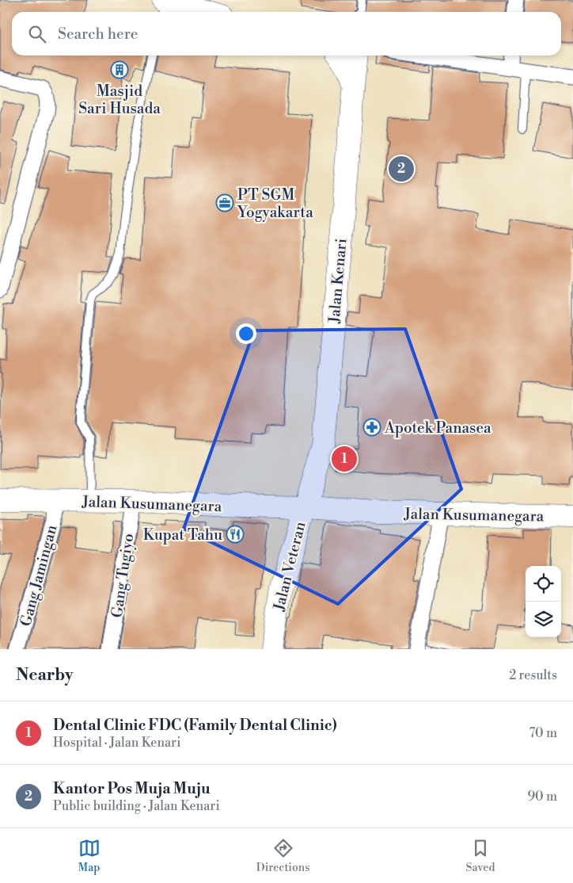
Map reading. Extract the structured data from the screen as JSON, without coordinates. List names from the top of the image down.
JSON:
{
  "streets": {
    "main road": ["Jalan Kenari", "Jalan Kusumanegara", "Jalan Veteran"],
    "street": ["Gang Jamingan", "Gang Tugiyo"]
  },
  "crossings": [
    ["Jalan Kenari", "Jalan Kusumanegara"],
    ["Jalan Kenari", "Jalan Veteran"],
    ["Jalan Kusumanegara", "Jalan Veteran"],
    ["Jalan Kusumanegara", "Gang Jamingan"],
    ["Jalan Kusumanegara", "Gang Tugiyo"]
  ],
  "places": {
    "building": ["Masjid Sari Husada"],
    "office": ["PT SGM Yogyakarta"],
    "pharmacy": ["Apotek Panasea"],
    "restaurant": ["Kupat Tahu"]
  },
  "page": {
    "search": "Search here",
    "pins": ["2", "1"],
    "heading": ["Nearby", "2 results"],
    "list": [
      {
        "mark": "1",
        "name": "Dental Clinic FDC (Family Dental Clinic)",
        "note": "Hospital · Jalan Kenari",
        "value": "70 m"
      },
      {
        "mark": "2",
        "name": "Kantor Pos Muja Muju",
        "note": "Public building · Jalan Kenari",
        "value": "90 m"
      }
    ],
    "nav": ["Map", "Directions", "Saved"]
  }
}
